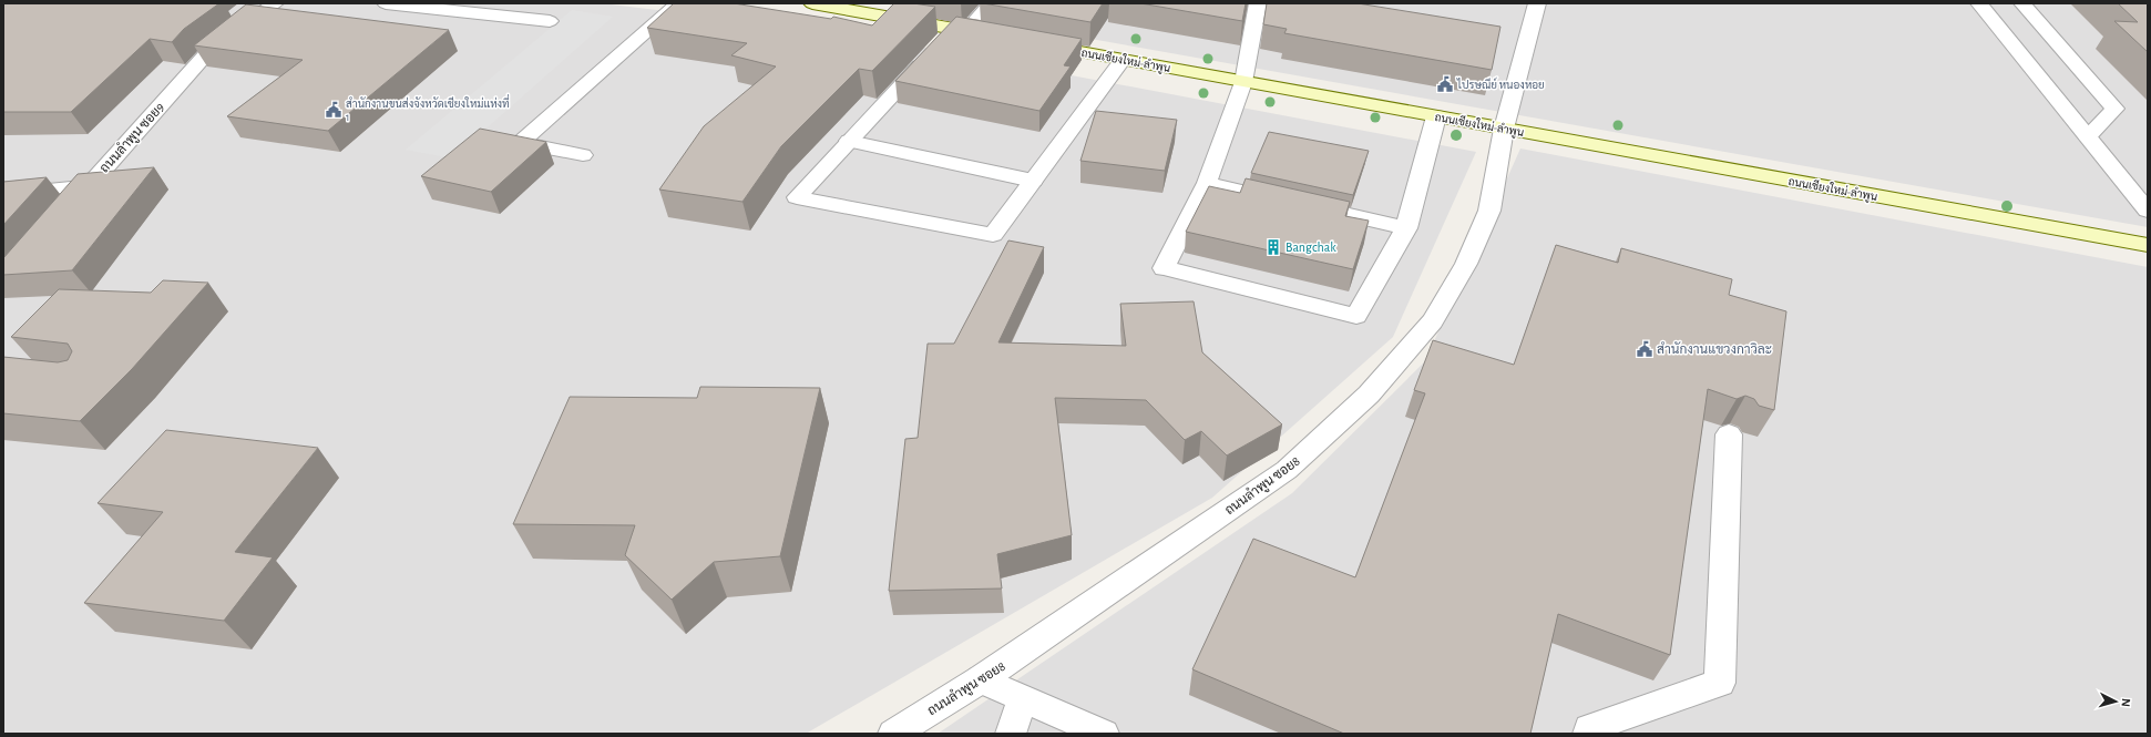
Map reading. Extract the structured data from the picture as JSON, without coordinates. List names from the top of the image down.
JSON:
{
  "streets": {
    "main road": ["ถนนเชียงใหม่-ลำพูน"],
    "street": ["ถนนลำพูน ซอย9", "ถนนลำพูน ซอย8"]
  },
  "crossings": [
    ["ถนนเชียงใหม่-ลำพูน", "ถนนลำพูน ซอย8"]
  ],
  "places": {
    "public building": ["ไปรษณีย์ หนองหอย", "สำนักงานขนส่งจังหวัดเชียงใหม่แห่งที่ 1", "สำนักงานแขวงกาวิละ"],
    "building": ["Bangchak"]
  },
  "north": "right"
}
